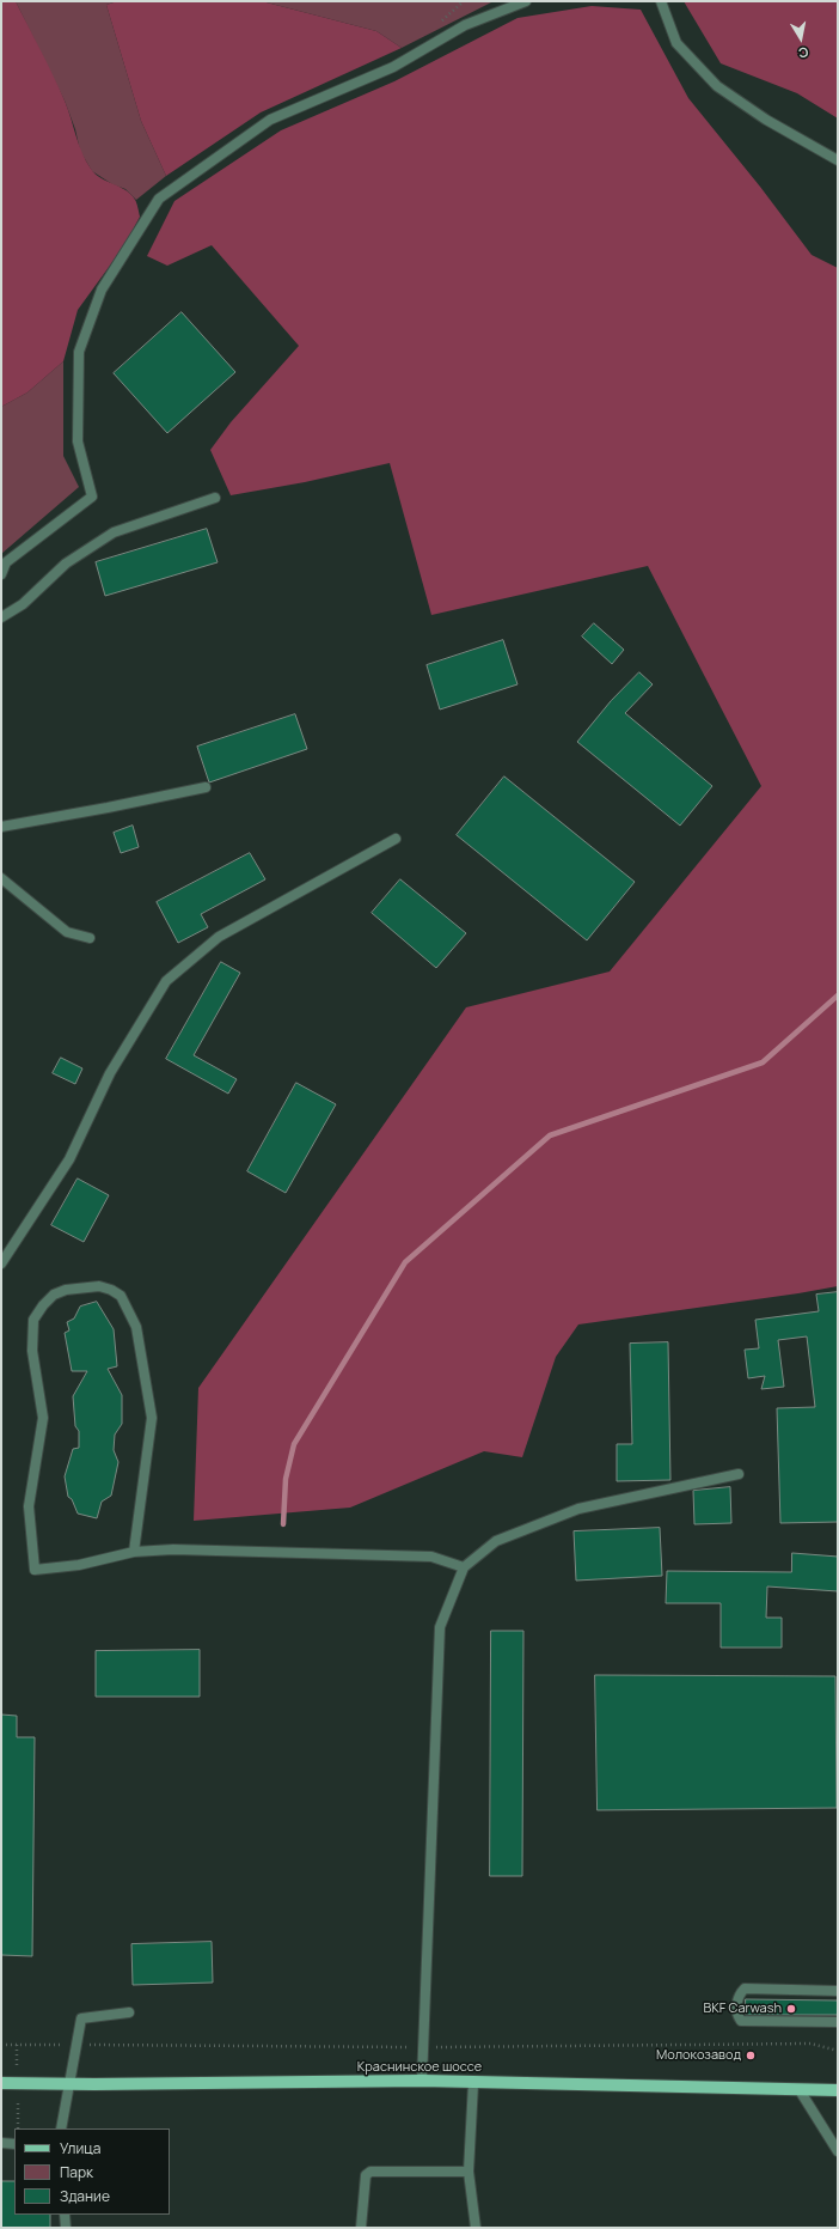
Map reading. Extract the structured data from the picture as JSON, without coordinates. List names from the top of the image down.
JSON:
{
  "streets": {
    "main road": ["Краснинское шоссе"]
  },
  "places": ["BKF Carwash", "Молокозавод"],
  "legend": ["Улица", "Парк", "Здание"],
  "north": "bottom"
}
